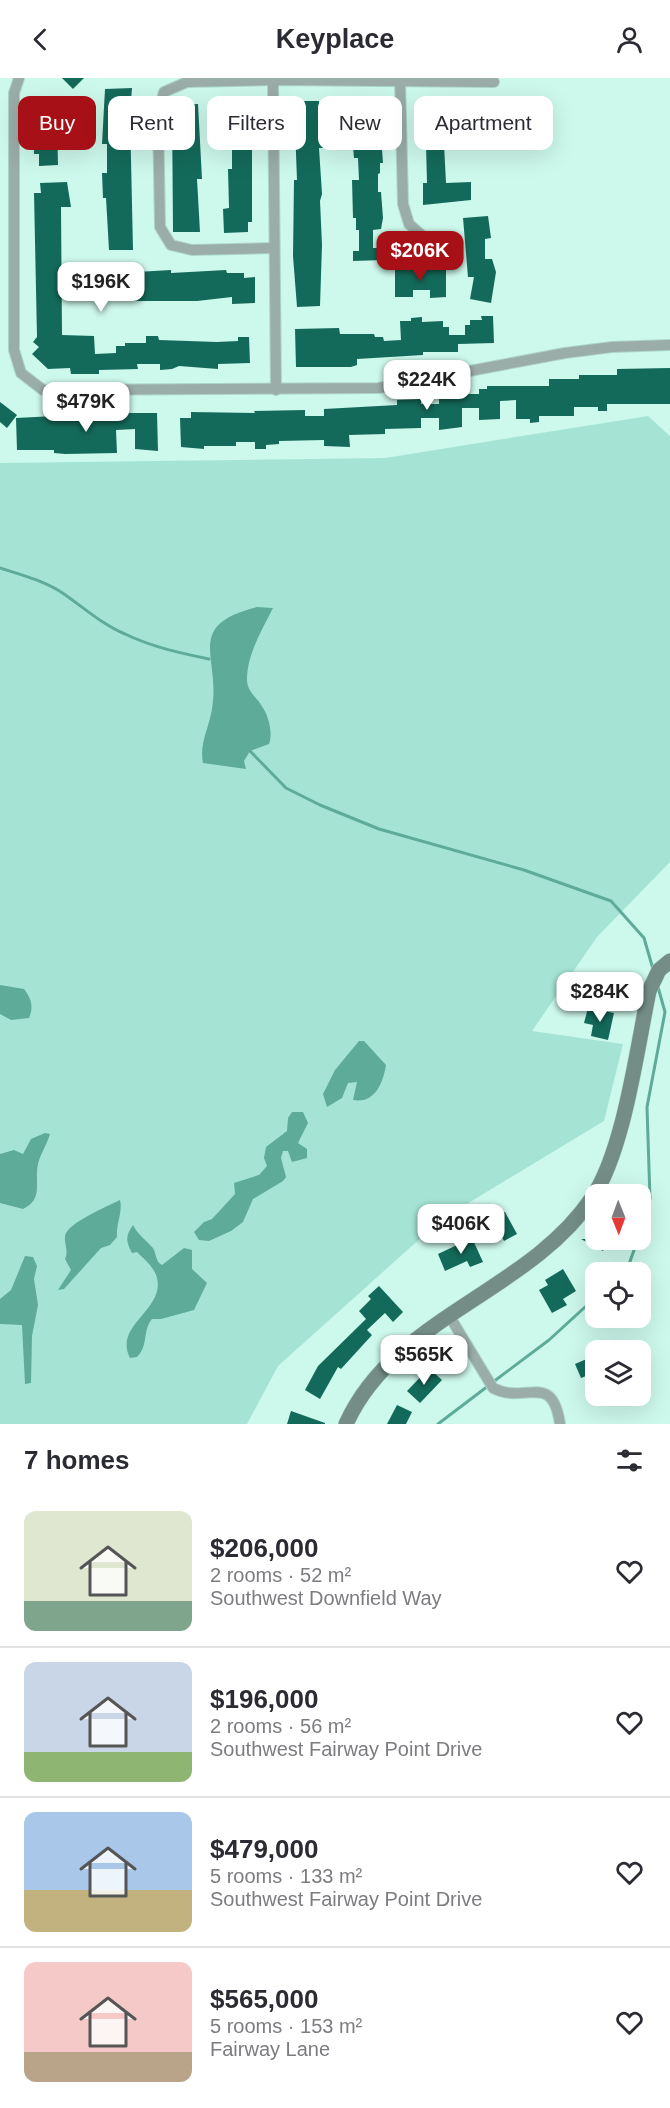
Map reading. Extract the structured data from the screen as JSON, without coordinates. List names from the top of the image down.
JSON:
{
  "north": "bottom",
  "page": {
    "header": "Keyplace",
    "chip": [
      "Buy",
      "Rent",
      "Filters",
      "New",
      "Apartment"
    ],
    "price": [
      "$206K",
      "$196K",
      "$224K",
      "$479K",
      "$284K",
      "$406K",
      "$565K"
    ],
    "heading": "7 homes",
    "list": [
      {
        "name": "$206,000",
        "note": "2 rooms · 52 m² · Southwest Downfield Way"
      },
      {
        "name": "$196,000",
        "note": "2 rooms · 56 m² · Southwest Fairway Point Drive"
      },
      {
        "name": "$479,000",
        "note": "5 rooms · 133 m² · Southwest Fairway Point Drive"
      },
      {
        "name": "$565,000",
        "note": "5 rooms · 153 m² · Fairway Lane"
      }
    ]
  }
}
